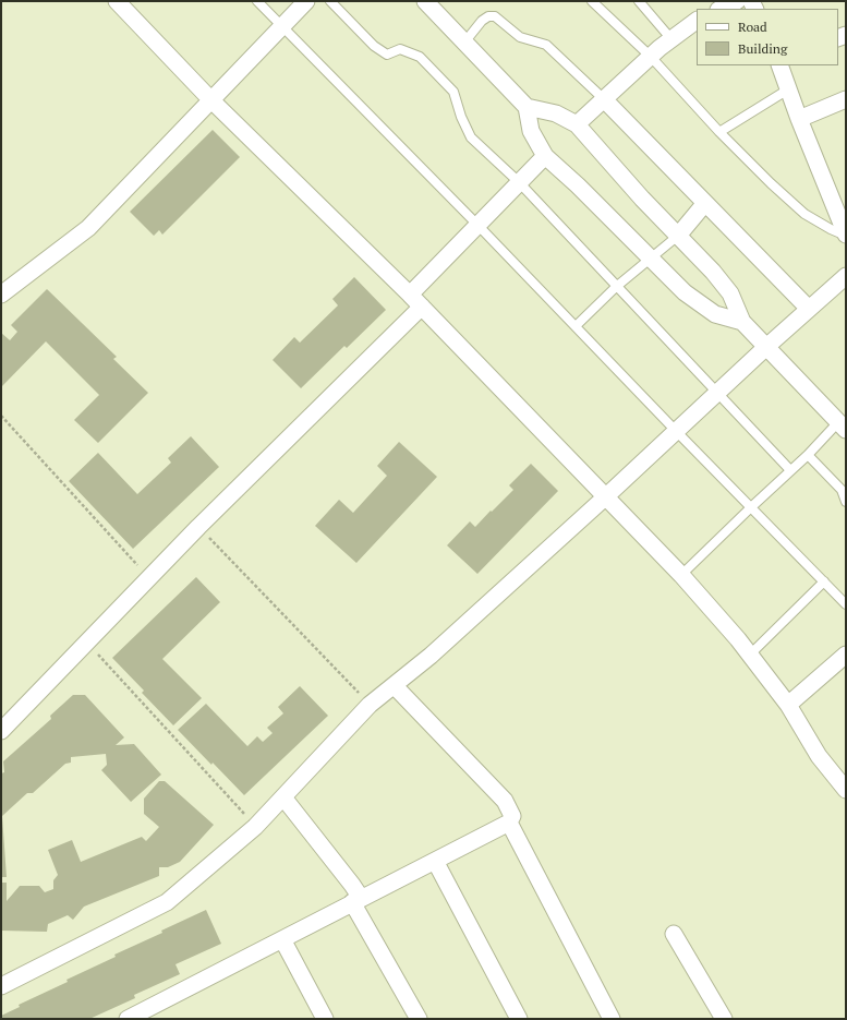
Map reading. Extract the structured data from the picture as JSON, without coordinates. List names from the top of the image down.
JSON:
{
  "legend": ["Road", "Building"]
}
